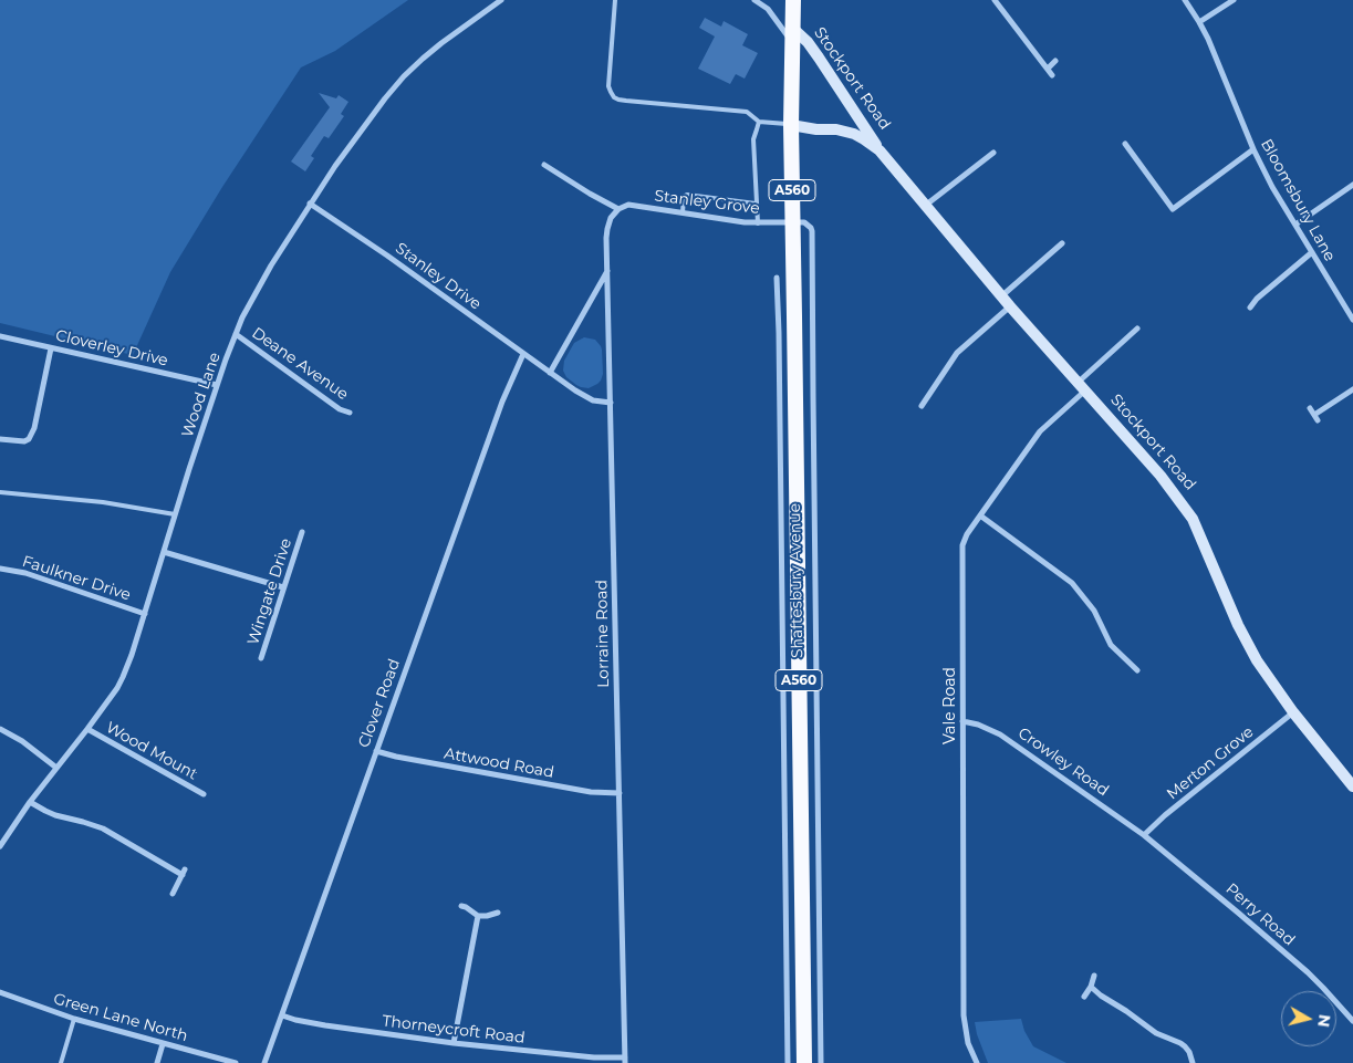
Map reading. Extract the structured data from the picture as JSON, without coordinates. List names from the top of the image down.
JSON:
{
  "streets": {
    "highway": ["Stockport Road", "A560", "Shaftesbury Avenue"],
    "street": [
      "Bloomsbury Lane",
      "Stanley Grove",
      "Stanley Drive",
      "Cloverley Drive",
      "Deane Avenue",
      "Wood Lane",
      "Faulkner Drive",
      "Wingate Drive",
      "Lorraine Road",
      "Clover Road",
      "Vale Road",
      "Wood Mount",
      "Crowley Road",
      "Attwood Road",
      "Merton Grove",
      "Perry Road",
      "Green Lane North",
      "Thorneycroft Road"
    ]
  },
  "crossings": [
    ["Stockport Road", "Shaftesbury Avenue"],
    ["Stockport Road", "Vale Road"],
    ["Stockport Road", "Merton Grove"],
    ["Stanley Grove", "Shaftesbury Avenue"],
    ["Stanley Grove", "Lorraine Road"],
    ["Stanley Drive", "Wood Lane"],
    ["Stanley Drive", "Lorraine Road"],
    ["Stanley Drive", "Clover Road"],
    ["Cloverley Drive", "Wood Lane"],
    ["Deane Avenue", "Wood Lane"],
    ["Wood Lane", "Faulkner Drive"],
    ["Wood Lane", "Wood Mount"],
    ["Lorraine Road", "Attwood Road"],
    ["Lorraine Road", "Thorneycroft Road"],
    ["Clover Road", "Attwood Road"],
    ["Clover Road", "Thorneycroft Road"],
    ["Vale Road", "Crowley Road"],
    ["Crowley Road", "Merton Grove"],
    ["Crowley Road", "Perry Road"],
    ["Merton Grove", "Perry Road"]
  ],
  "north": "right"
}
